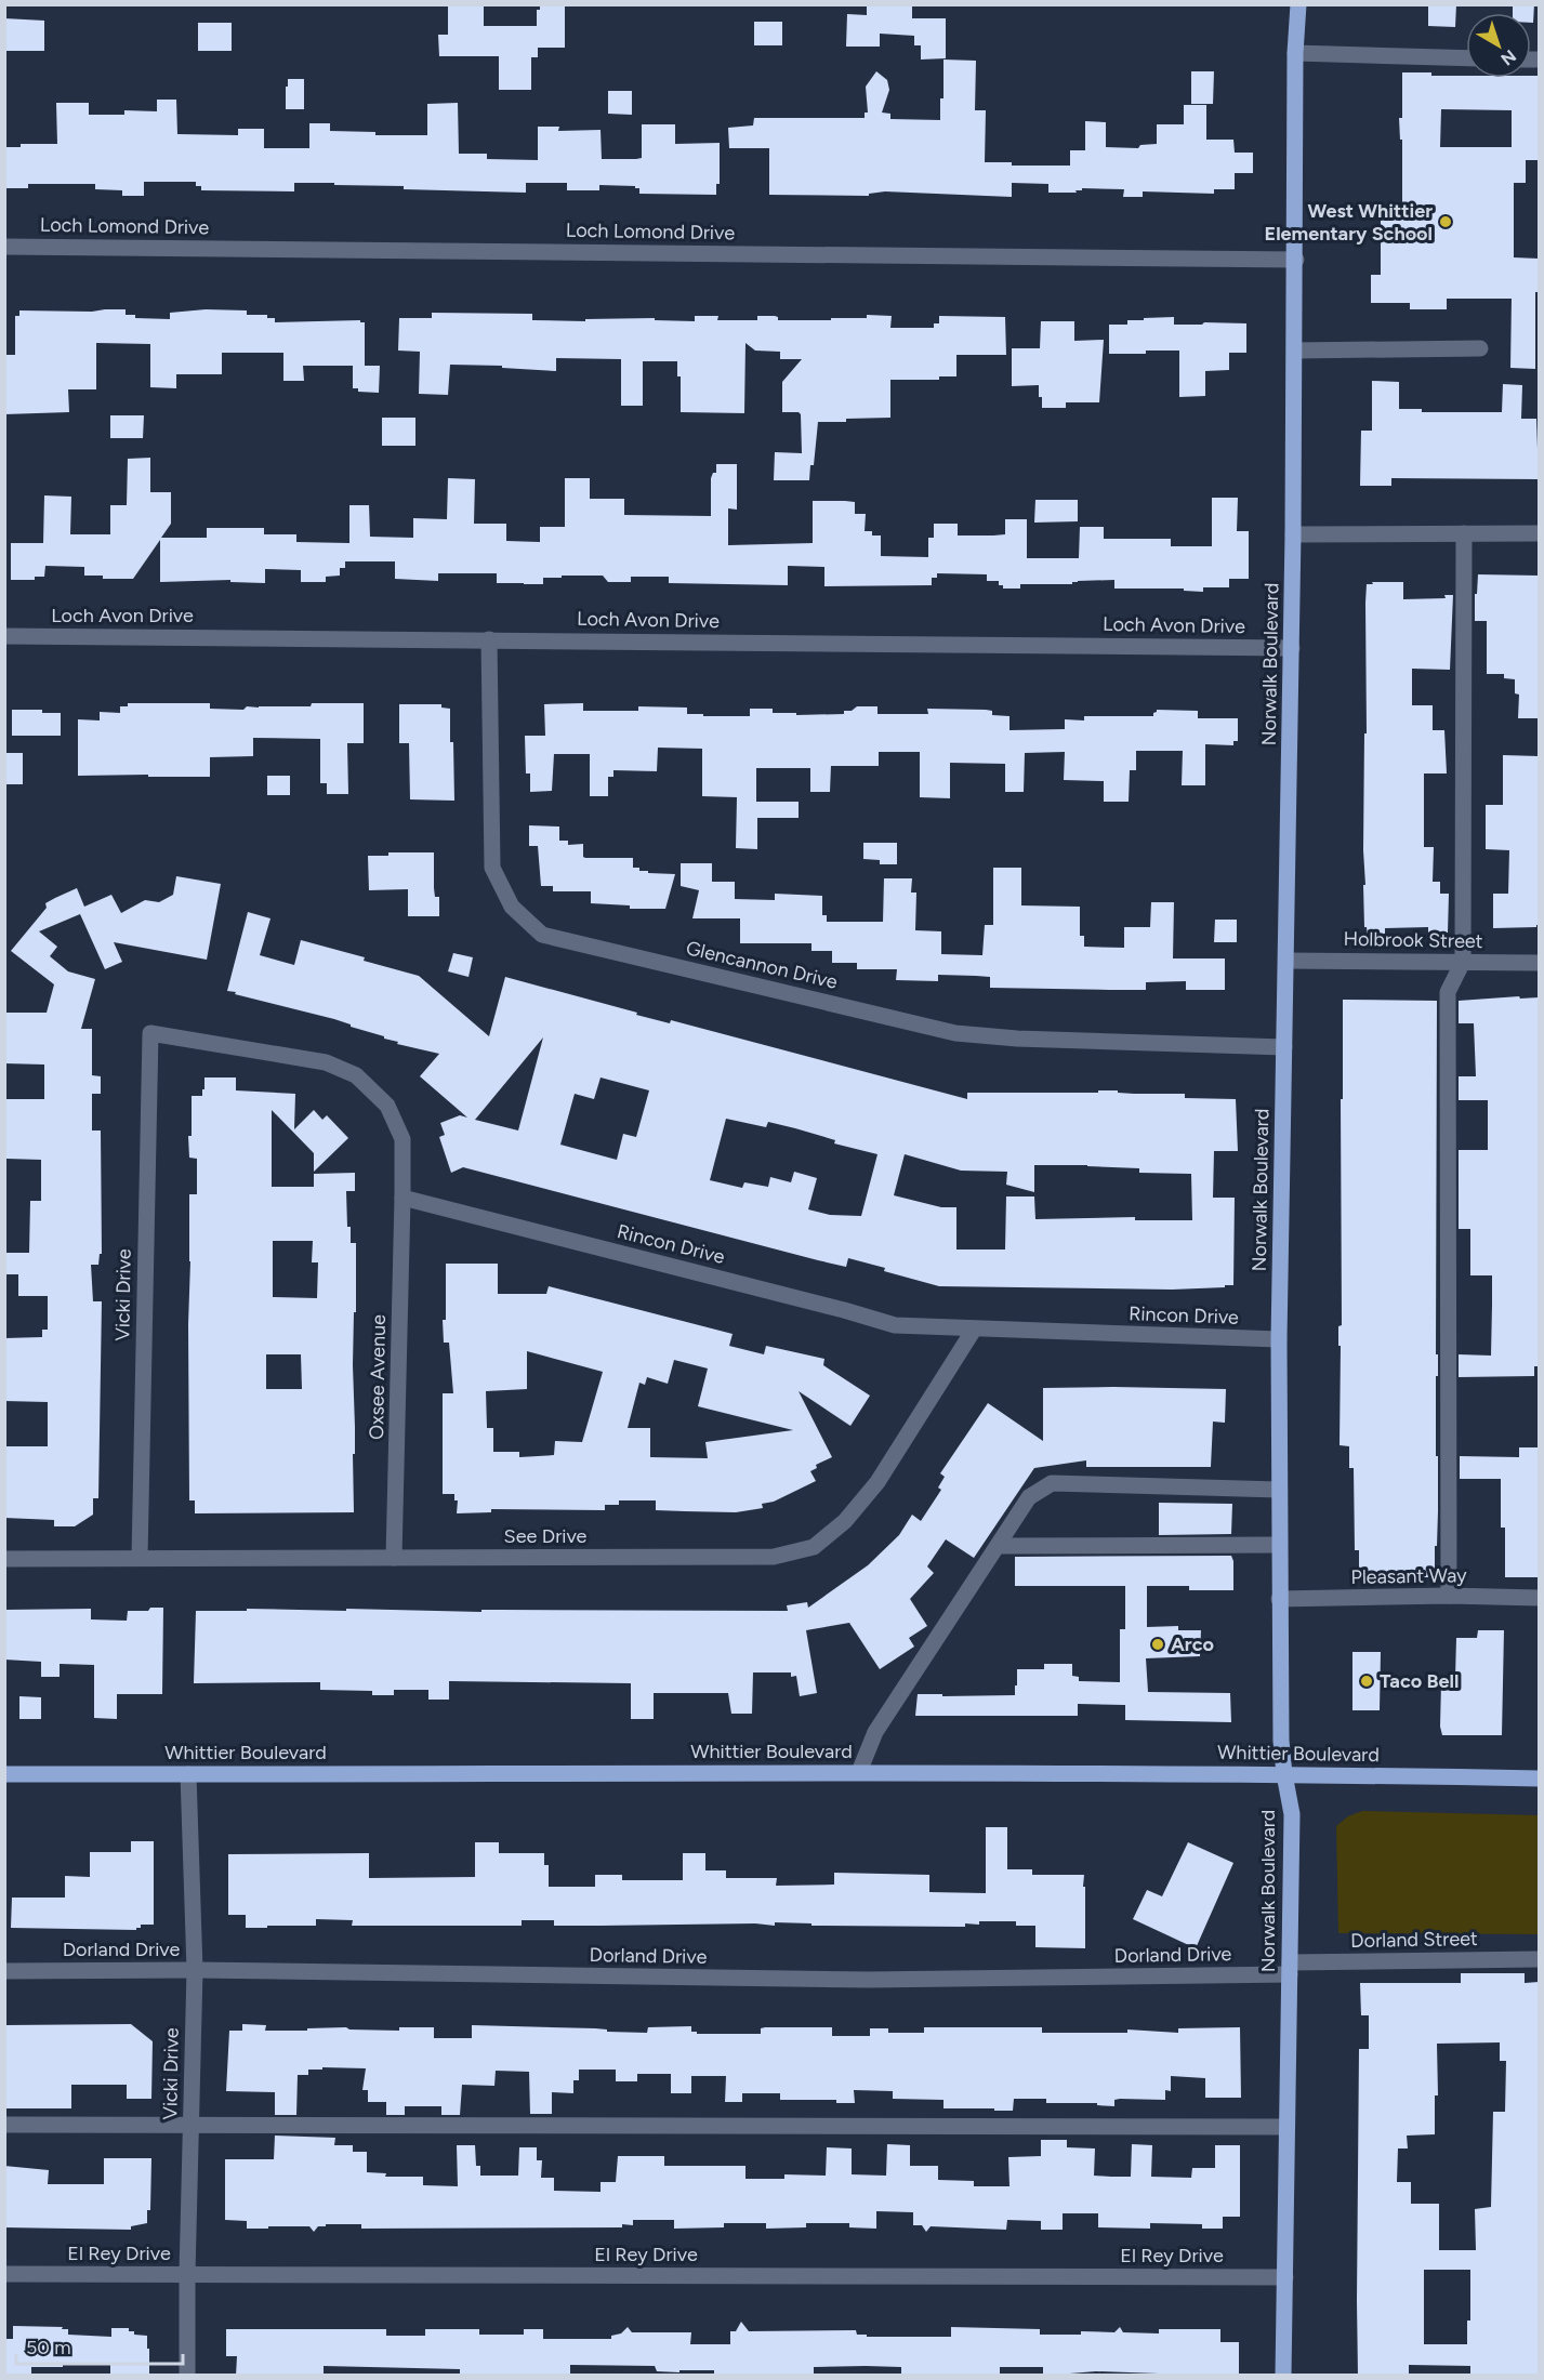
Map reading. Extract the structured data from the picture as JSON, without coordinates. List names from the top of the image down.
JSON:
{
  "streets": {
    "main road": ["Norwalk Boulevard", "Whittier Boulevard"],
    "street": [
      "Loch Lomond Drive",
      "Loch Avon Drive",
      "Holbrook Street",
      "Glencannon Drive",
      "Rincon Drive",
      "Vicki Drive",
      "Oxsee Avenue",
      "See Drive",
      "Pleasant Way",
      "Dorland Street",
      "Dorland Drive",
      "El Rey Drive"
    ]
  },
  "crossings": [
    ["Loch Lomond Drive", "Norwalk Boulevard"],
    ["Loch Avon Drive", "Norwalk Boulevard"],
    ["Loch Avon Drive", "Glencannon Drive"],
    ["Norwalk Boulevard", "Holbrook Street"],
    ["Norwalk Boulevard", "Glencannon Drive"],
    ["Norwalk Boulevard", "Rincon Drive"],
    ["Norwalk Boulevard", "Pleasant Way"],
    ["Norwalk Boulevard", "Whittier Boulevard"],
    ["Norwalk Boulevard", "Dorland Street"],
    ["Norwalk Boulevard", "Dorland Drive"],
    ["Norwalk Boulevard", "El Rey Drive"],
    ["Rincon Drive", "Vicki Drive"],
    ["Rincon Drive", "Oxsee Avenue"],
    ["Rincon Drive", "See Drive"],
    ["Vicki Drive", "Oxsee Avenue"],
    ["Vicki Drive", "See Drive"],
    ["Vicki Drive", "Whittier Boulevard"],
    ["Vicki Drive", "Dorland Drive"],
    ["Vicki Drive", "El Rey Drive"],
    ["Oxsee Avenue", "See Drive"],
    ["Dorland Street", "Dorland Drive"]
  ],
  "places": ["West Whittier Elementary School", "Arco", "Taco Bell"],
  "scale_bar": "50 m",
  "north": "bottom right"
}
